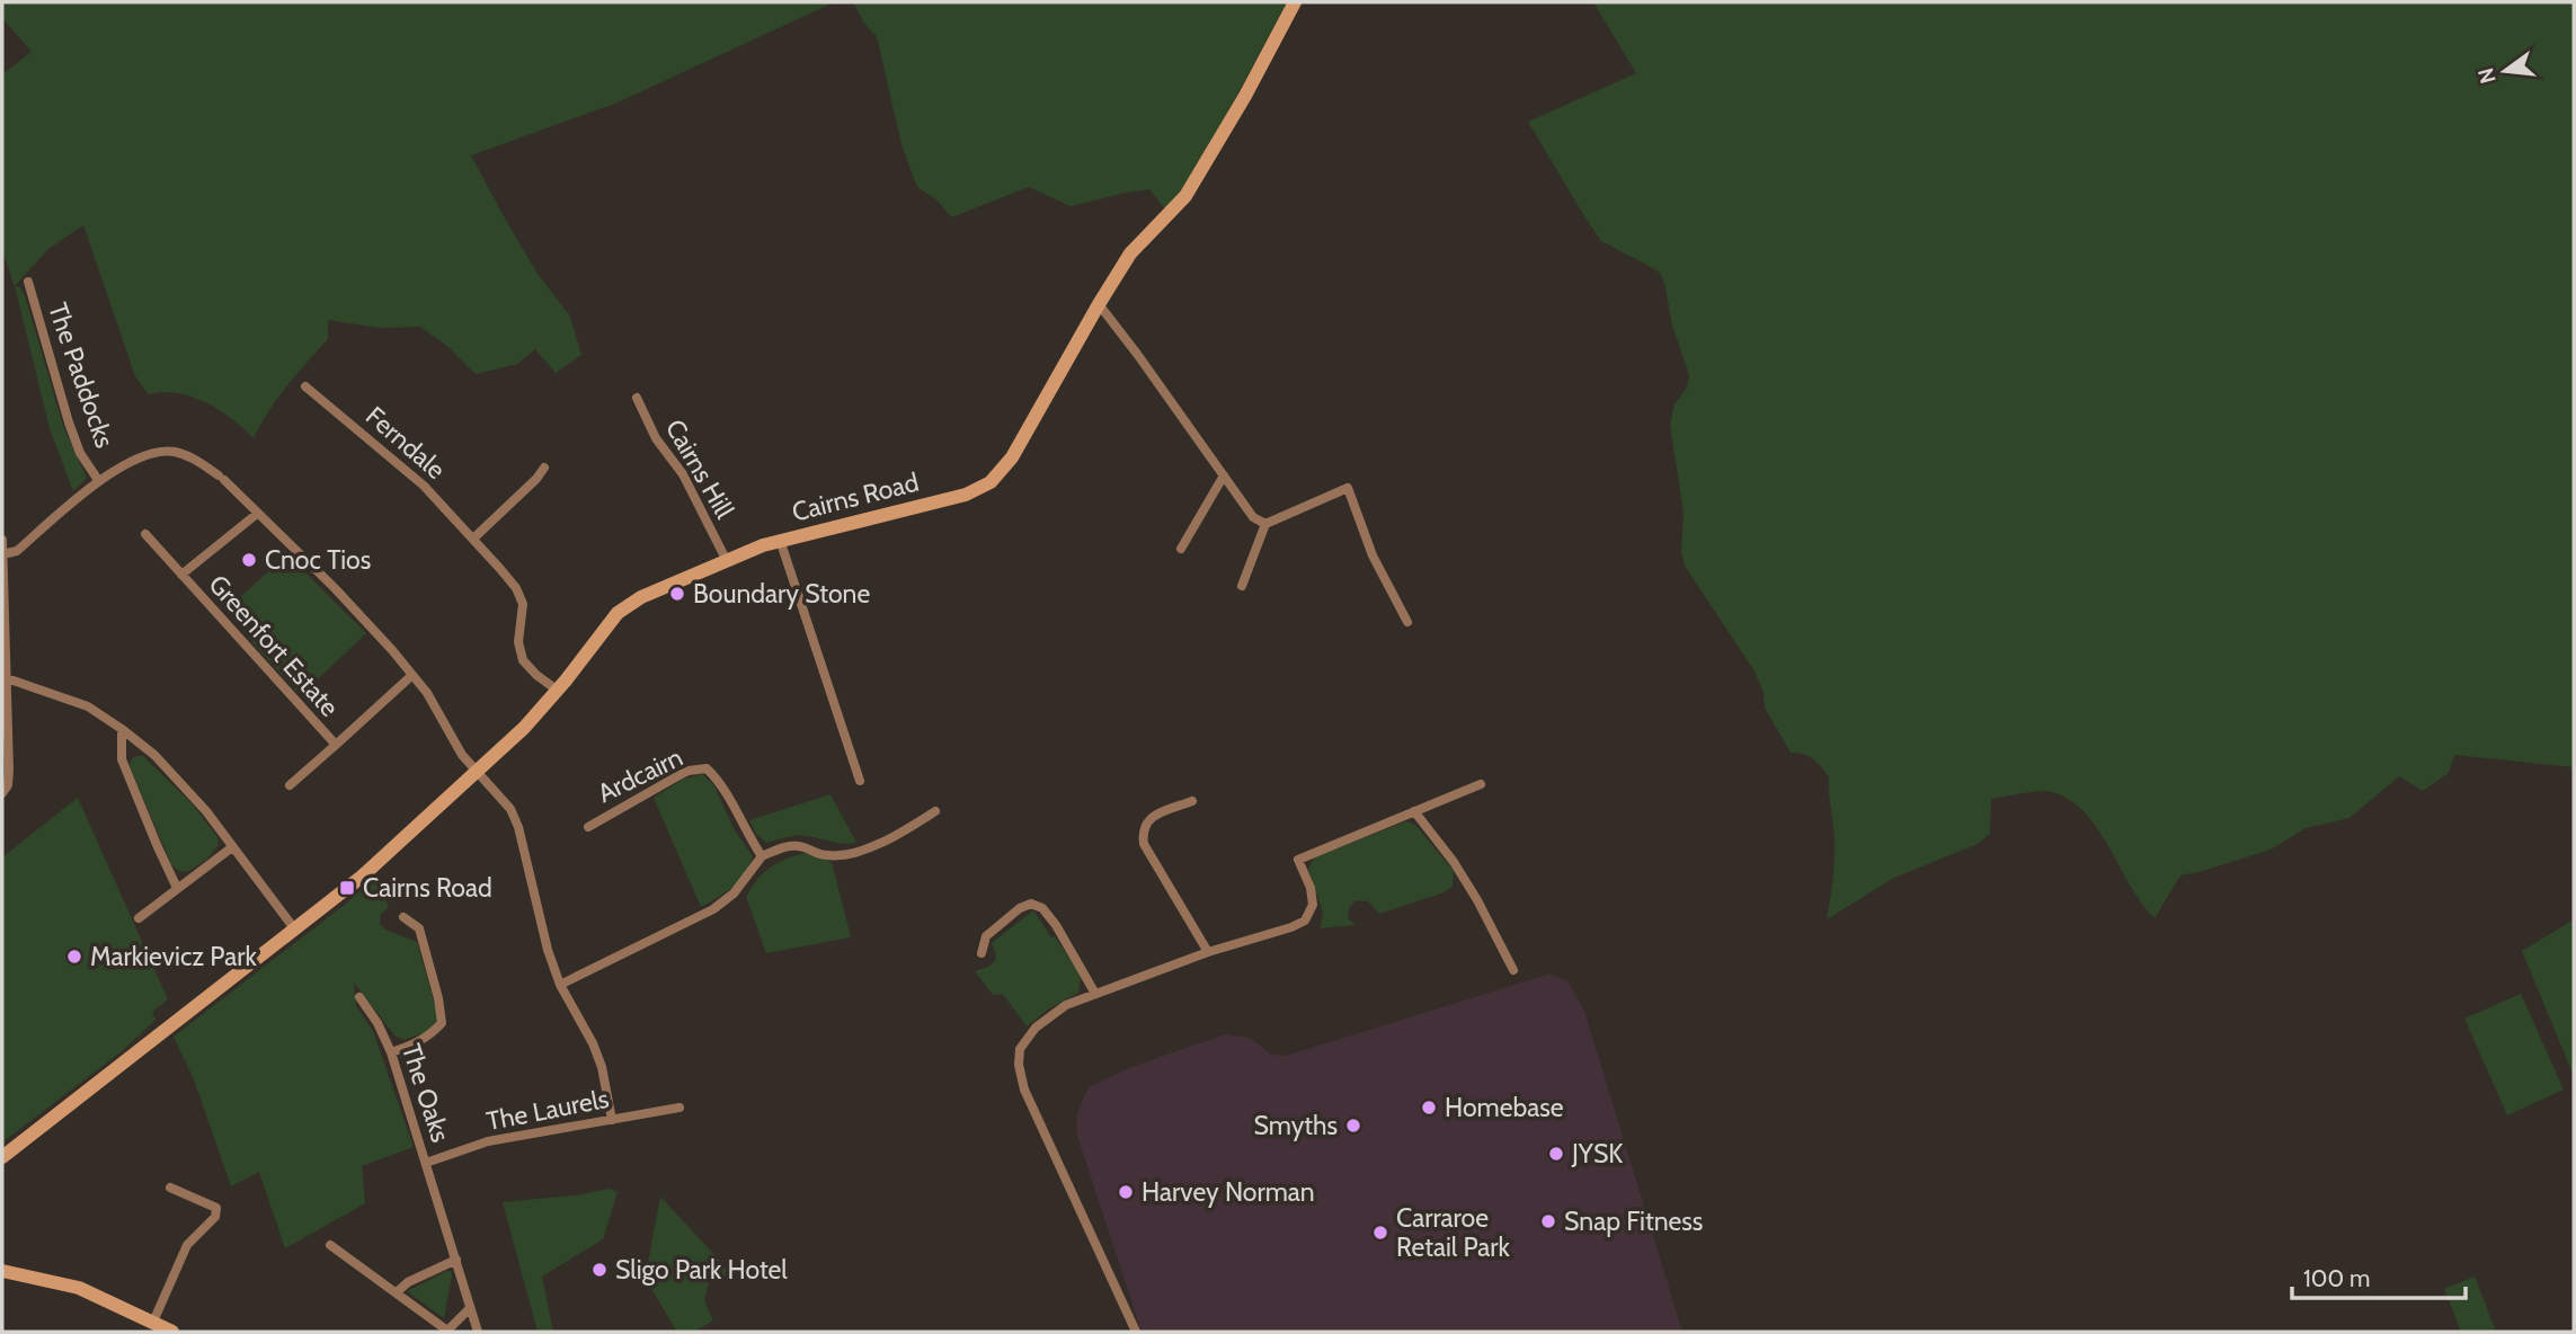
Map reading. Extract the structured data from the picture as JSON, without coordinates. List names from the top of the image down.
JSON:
{
  "streets": {
    "street": [
      "The Paddocks",
      "Ferndale",
      "Cairns Hill",
      "Cairns Road",
      "Greenfort Estate",
      "Ardcairn",
      "The Oaks",
      "The Laurels"
    ]
  },
  "crossings": [
    ["The Paddocks", "Greenfort Estate"],
    ["Ferndale", "Cairns Road"],
    ["Cairns Hill", "Cairns Road"],
    ["The Oaks", "The Laurels"]
  ],
  "places": {
    "other": [
      "Cnoc Tios",
      "Boundary Stone",
      "Markievicz Park",
      "Homebase",
      "Smyths",
      "JYSK",
      "Harvey Norman",
      "Snap Fitness",
      "Carraroe Retail Park",
      "Sligo Park Hotel"
    ],
    "transit": ["Cairns Road"]
  },
  "scale_bar": "100 m",
  "north": "left"
}
